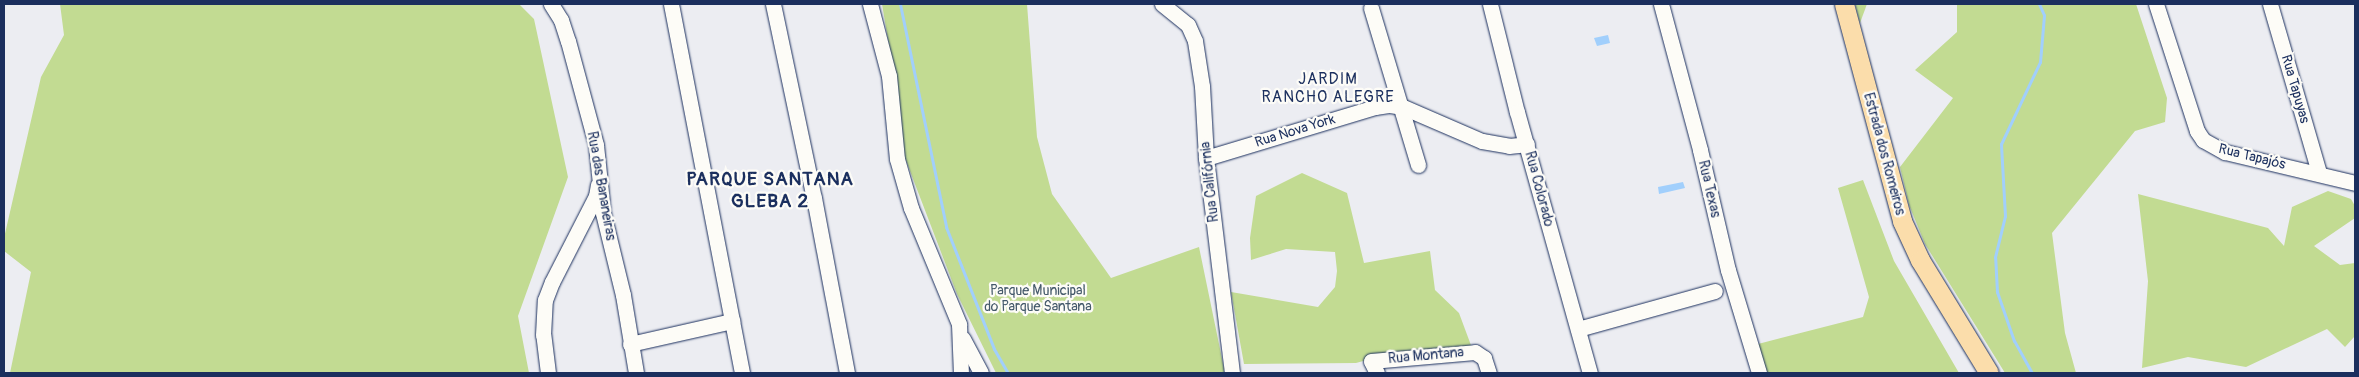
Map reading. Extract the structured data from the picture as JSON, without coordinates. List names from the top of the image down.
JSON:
{
  "streets": {
    "main road": ["Estrada dos Romeiros"],
    "street": [
      "Rua Tapuyas",
      "Rua Nova York",
      "Rua Tapajós",
      "Rua Califórnia",
      "Rua das Bananeiras",
      "Rua Colorado",
      "Rua Texas",
      "Rua Montana"
    ]
  },
  "crossings": [
    ["Rua Tapuyas", "Rua Tapajós"],
    ["Rua Nova York", "Rua Califórnia"],
    ["Rua Nova York", "Rua Colorado"]
  ],
  "districts": ["JARDIM RANCHO ALEGRE", "PARQUE SANTANA GLEBA 2"],
  "parks": ["Parque Municipal do Parque Santana"]
}
